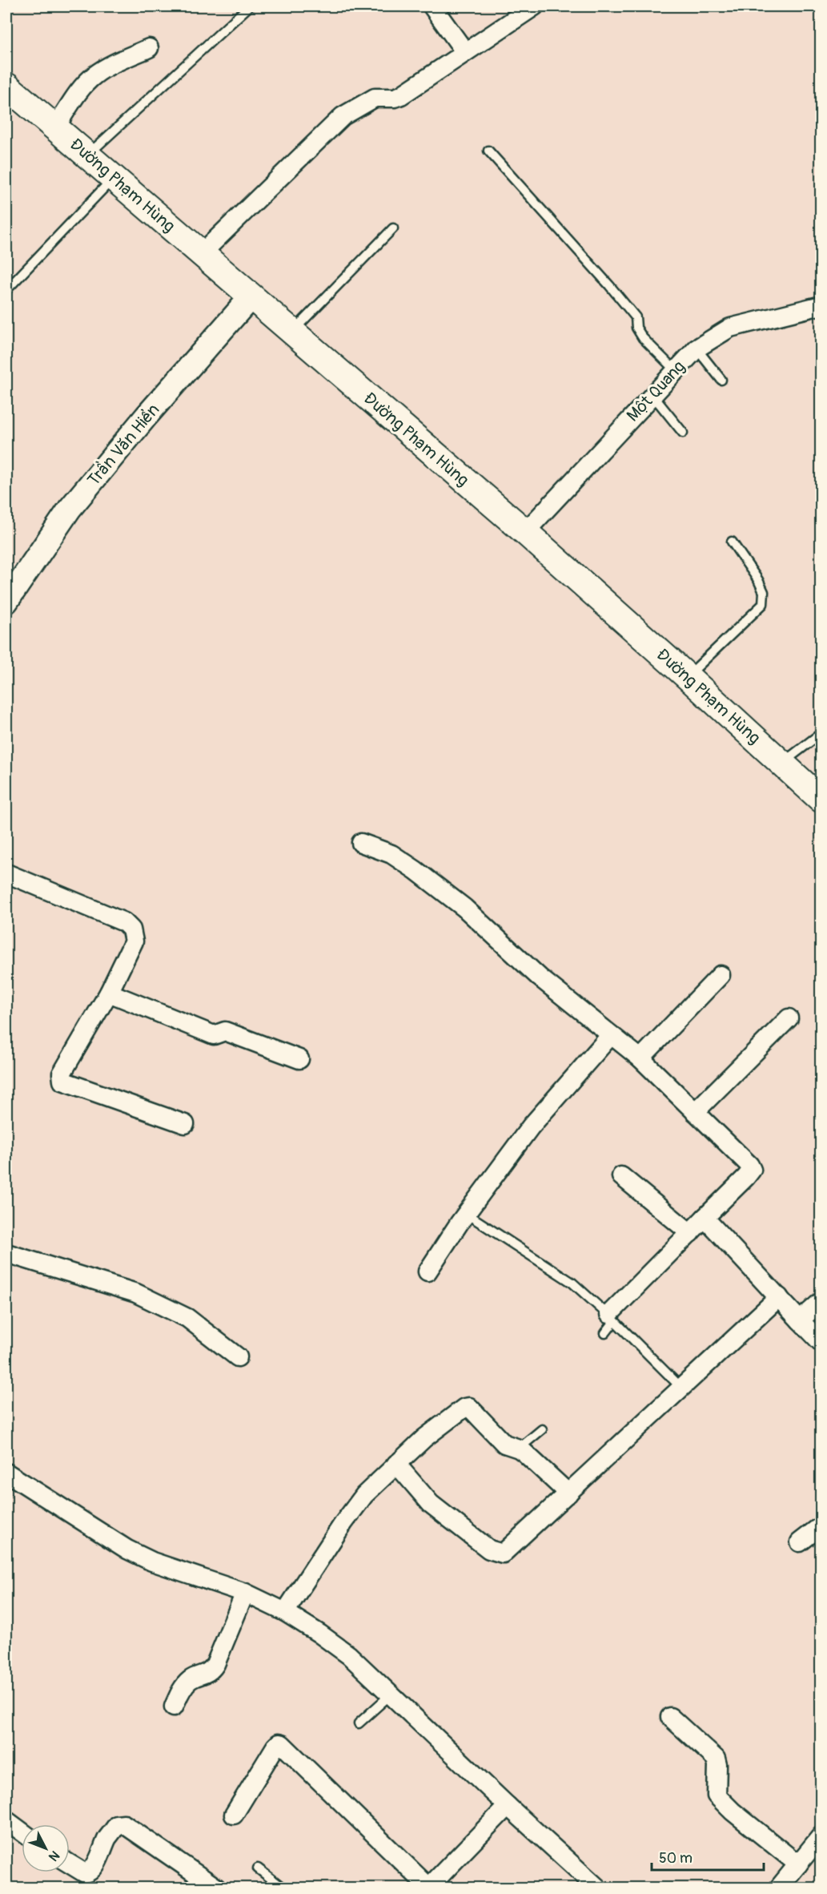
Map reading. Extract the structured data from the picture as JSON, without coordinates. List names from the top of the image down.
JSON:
{
  "streets": {
    "main road": ["Đường Phạm Hùng"],
    "street": ["Một Quang", "Trần Văn Hiển"]
  },
  "crossings": [
    ["Đường Phạm Hùng", "Một Quang"],
    ["Đường Phạm Hùng", "Trần Văn Hiển"]
  ],
  "scale_bar": "50 m",
  "north": "bottom right"
}
